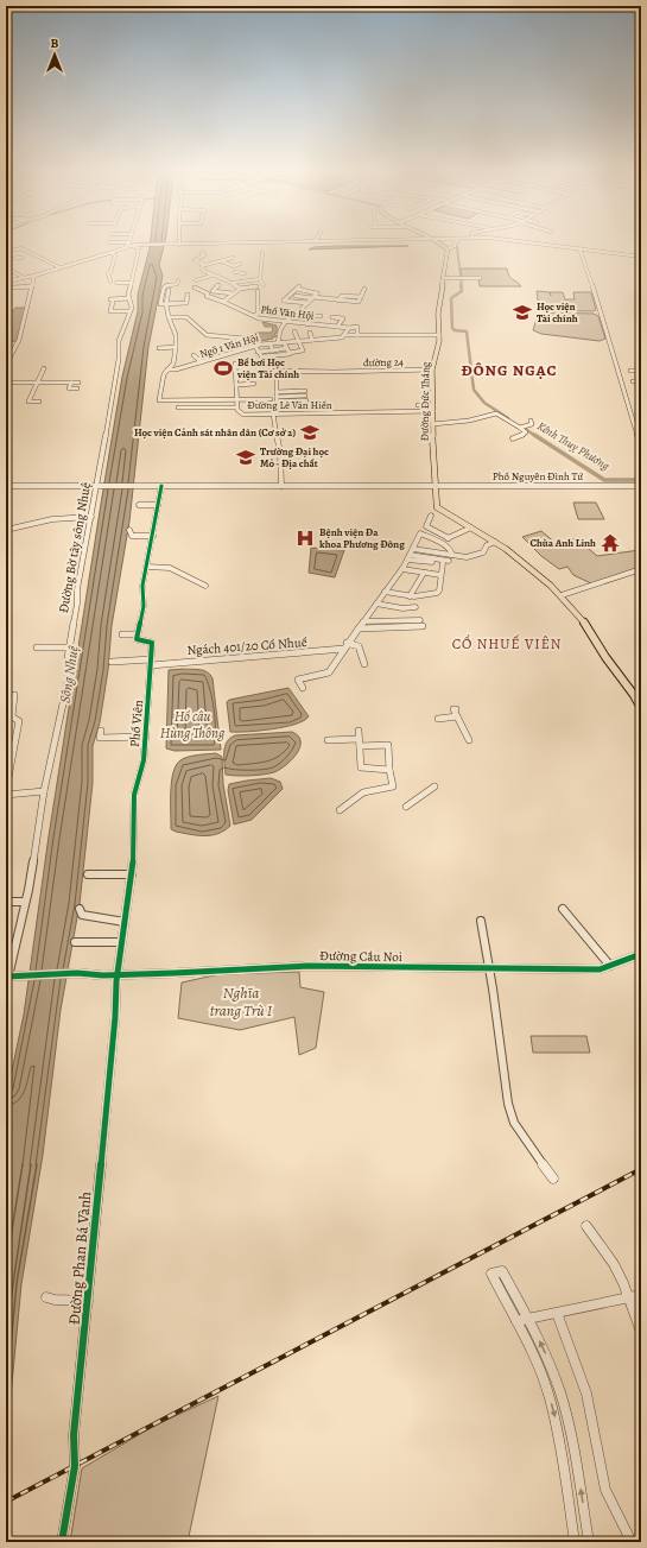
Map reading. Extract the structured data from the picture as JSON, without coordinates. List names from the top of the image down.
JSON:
{
  "streets": {
    "main road": ["Đường Đức Thắng"],
    "street": [
      "Phố Văn Hội",
      "Ngõ 1 Văn Hội",
      "đường 24",
      "Đường Lê Văn Hiến",
      "Phố Nguyễn Đình Tứ",
      "Đường Bờ tây sông Nhuệ",
      "Ngách 401/20 Cổ Nhuế",
      "Phố Viên",
      "Đường Cầu Noi",
      "Đường Phan Bá Vành"
    ]
  },
  "crossings": [
    ["Ngõ 1 Văn Hội", "Đường Lê Văn Hiến"],
    ["đường 24", "Đường Đức Thắng"],
    ["Đường Đức Thắng", "Đường Lê Văn Hiến"],
    ["Đường Đức Thắng", "Phố Nguyễn Đình Tứ"],
    ["Đường Bờ tây sông Nhuệ", "Đường Cầu Noi"],
    ["Ngách 401/20 Cổ Nhuế", "Phố Viên"],
    ["Phố Viên", "Đường Cầu Noi"],
    ["Phố Viên", "Đường Phan Bá Vành"],
    ["Đường Cầu Noi", "Đường Phan Bá Vành"]
  ],
  "districts": ["ĐÔNG NGẠC", "CỔ NHUẾ VIÊN"],
  "water": ["Kênh Thuỵ Phương", "Sông Nhuệ", "Hồ câu Hùng Thông"],
  "parks": ["Nghĩa trang Trù I"],
  "places": {
    "school or university": ["Học viện Tài chính", "Học viện Cảnh sát nhân dân (Cơ sở 2)", "Trường Đại học Mỏ - Địa chất"],
    "sports": ["Bể bơi Học viện Tài chính"],
    "hospital": ["Bệnh viện Đa khoa Phương Đông"],
    "temple": ["Chùa Anh Linh"]
  },
  "north": "top"
}
